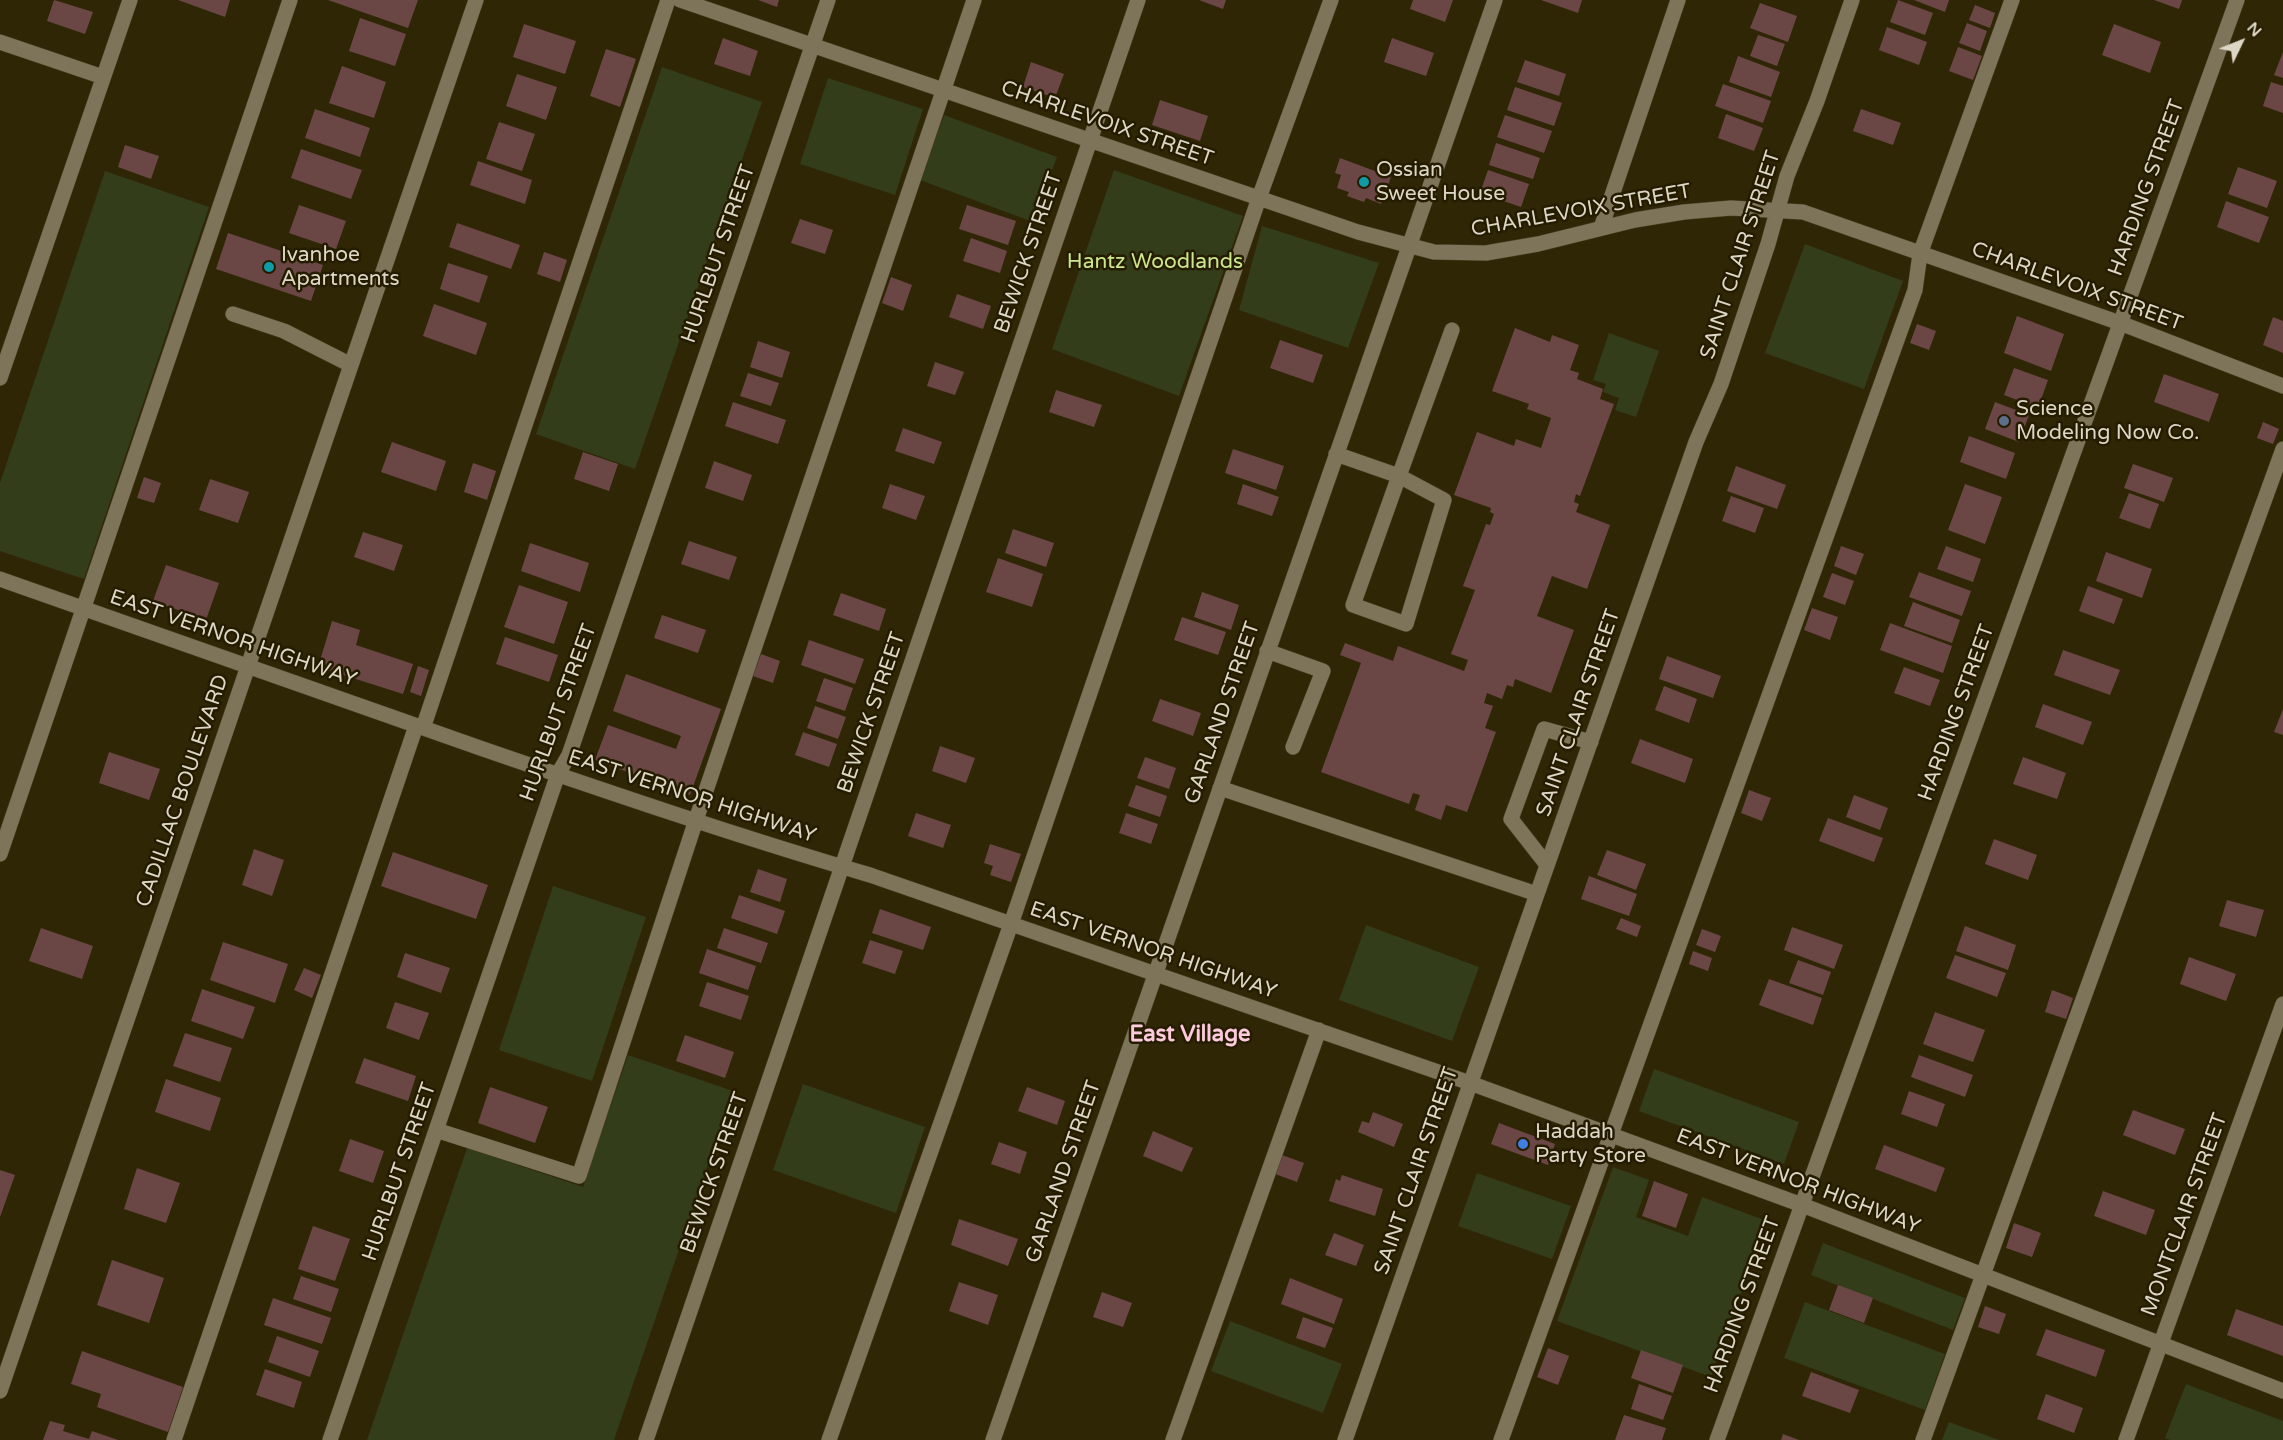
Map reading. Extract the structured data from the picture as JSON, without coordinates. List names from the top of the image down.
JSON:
{
  "streets": {
    "street": [
      "CHARLEVOIX STREET",
      "HARDING STREET",
      "BEWICK STREET",
      "HURLBUT STREET",
      "SAINT CLAIR STREET",
      "EAST VERNOR HIGHWAY",
      "GARLAND STREET",
      "CADILLAC BOULEVARD",
      "MONTCLAIR STREET"
    ]
  },
  "crossings": [
    ["CHARLEVOIX STREET", "HARDING STREET"],
    ["CHARLEVOIX STREET", "BEWICK STREET"],
    ["CHARLEVOIX STREET", "HURLBUT STREET"],
    ["CHARLEVOIX STREET", "SAINT CLAIR STREET"],
    ["CHARLEVOIX STREET", "GARLAND STREET"],
    ["HARDING STREET", "EAST VERNOR HIGHWAY"],
    ["BEWICK STREET", "EAST VERNOR HIGHWAY"],
    ["HURLBUT STREET", "EAST VERNOR HIGHWAY"],
    ["SAINT CLAIR STREET", "EAST VERNOR HIGHWAY"],
    ["EAST VERNOR HIGHWAY", "GARLAND STREET"],
    ["EAST VERNOR HIGHWAY", "CADILLAC BOULEVARD"],
    ["EAST VERNOR HIGHWAY", "MONTCLAIR STREET"]
  ],
  "districts": ["East Village"],
  "parks": ["Hantz Woodlands"],
  "places": [
    "Ossian Sweet House",
    "Ivanhoe Apartments",
    "Science Modeling Now Co.",
    "Haddah Party Store"
  ],
  "north": "top right"
}
